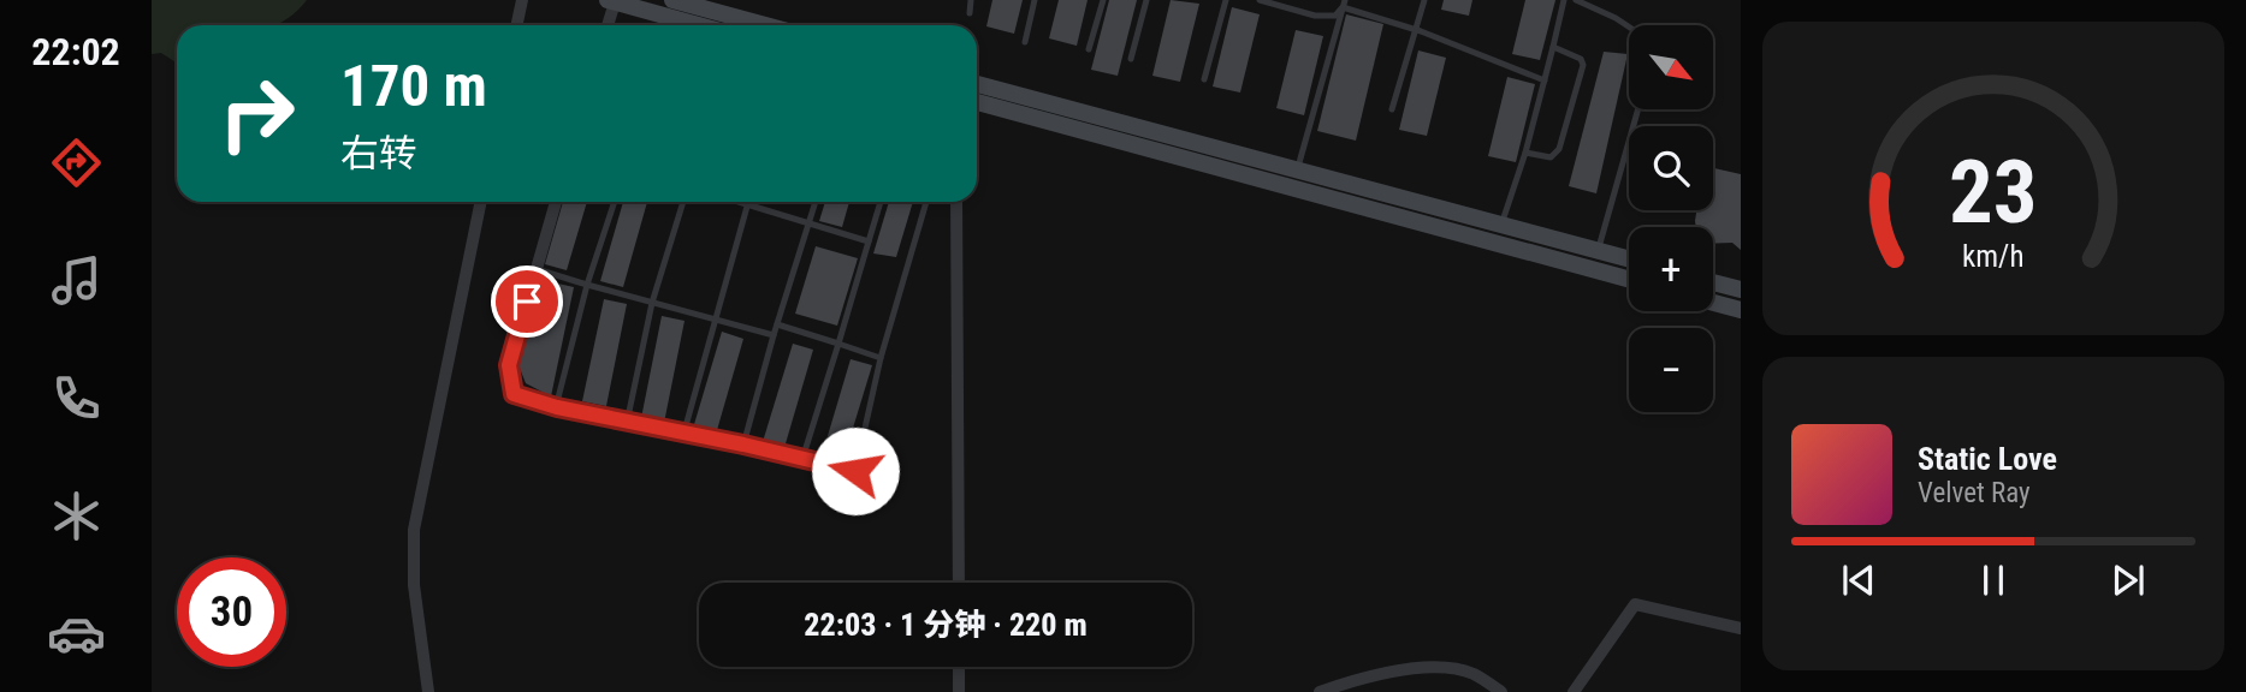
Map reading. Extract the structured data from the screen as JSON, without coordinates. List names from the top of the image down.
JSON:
{
  "north": "bottom right",
  "page": {
    "tabs": "22:02",
    "map_buttons": ["+", "−"],
    "turn": ["170 m", "右转"],
    "song": ["Static Love", "Velvet Ray"],
    "limit": "30",
    "trip": "22:03 · 1 分钟 · 220 m",
    "gauge": ["23", "km/h"]
  }
}
